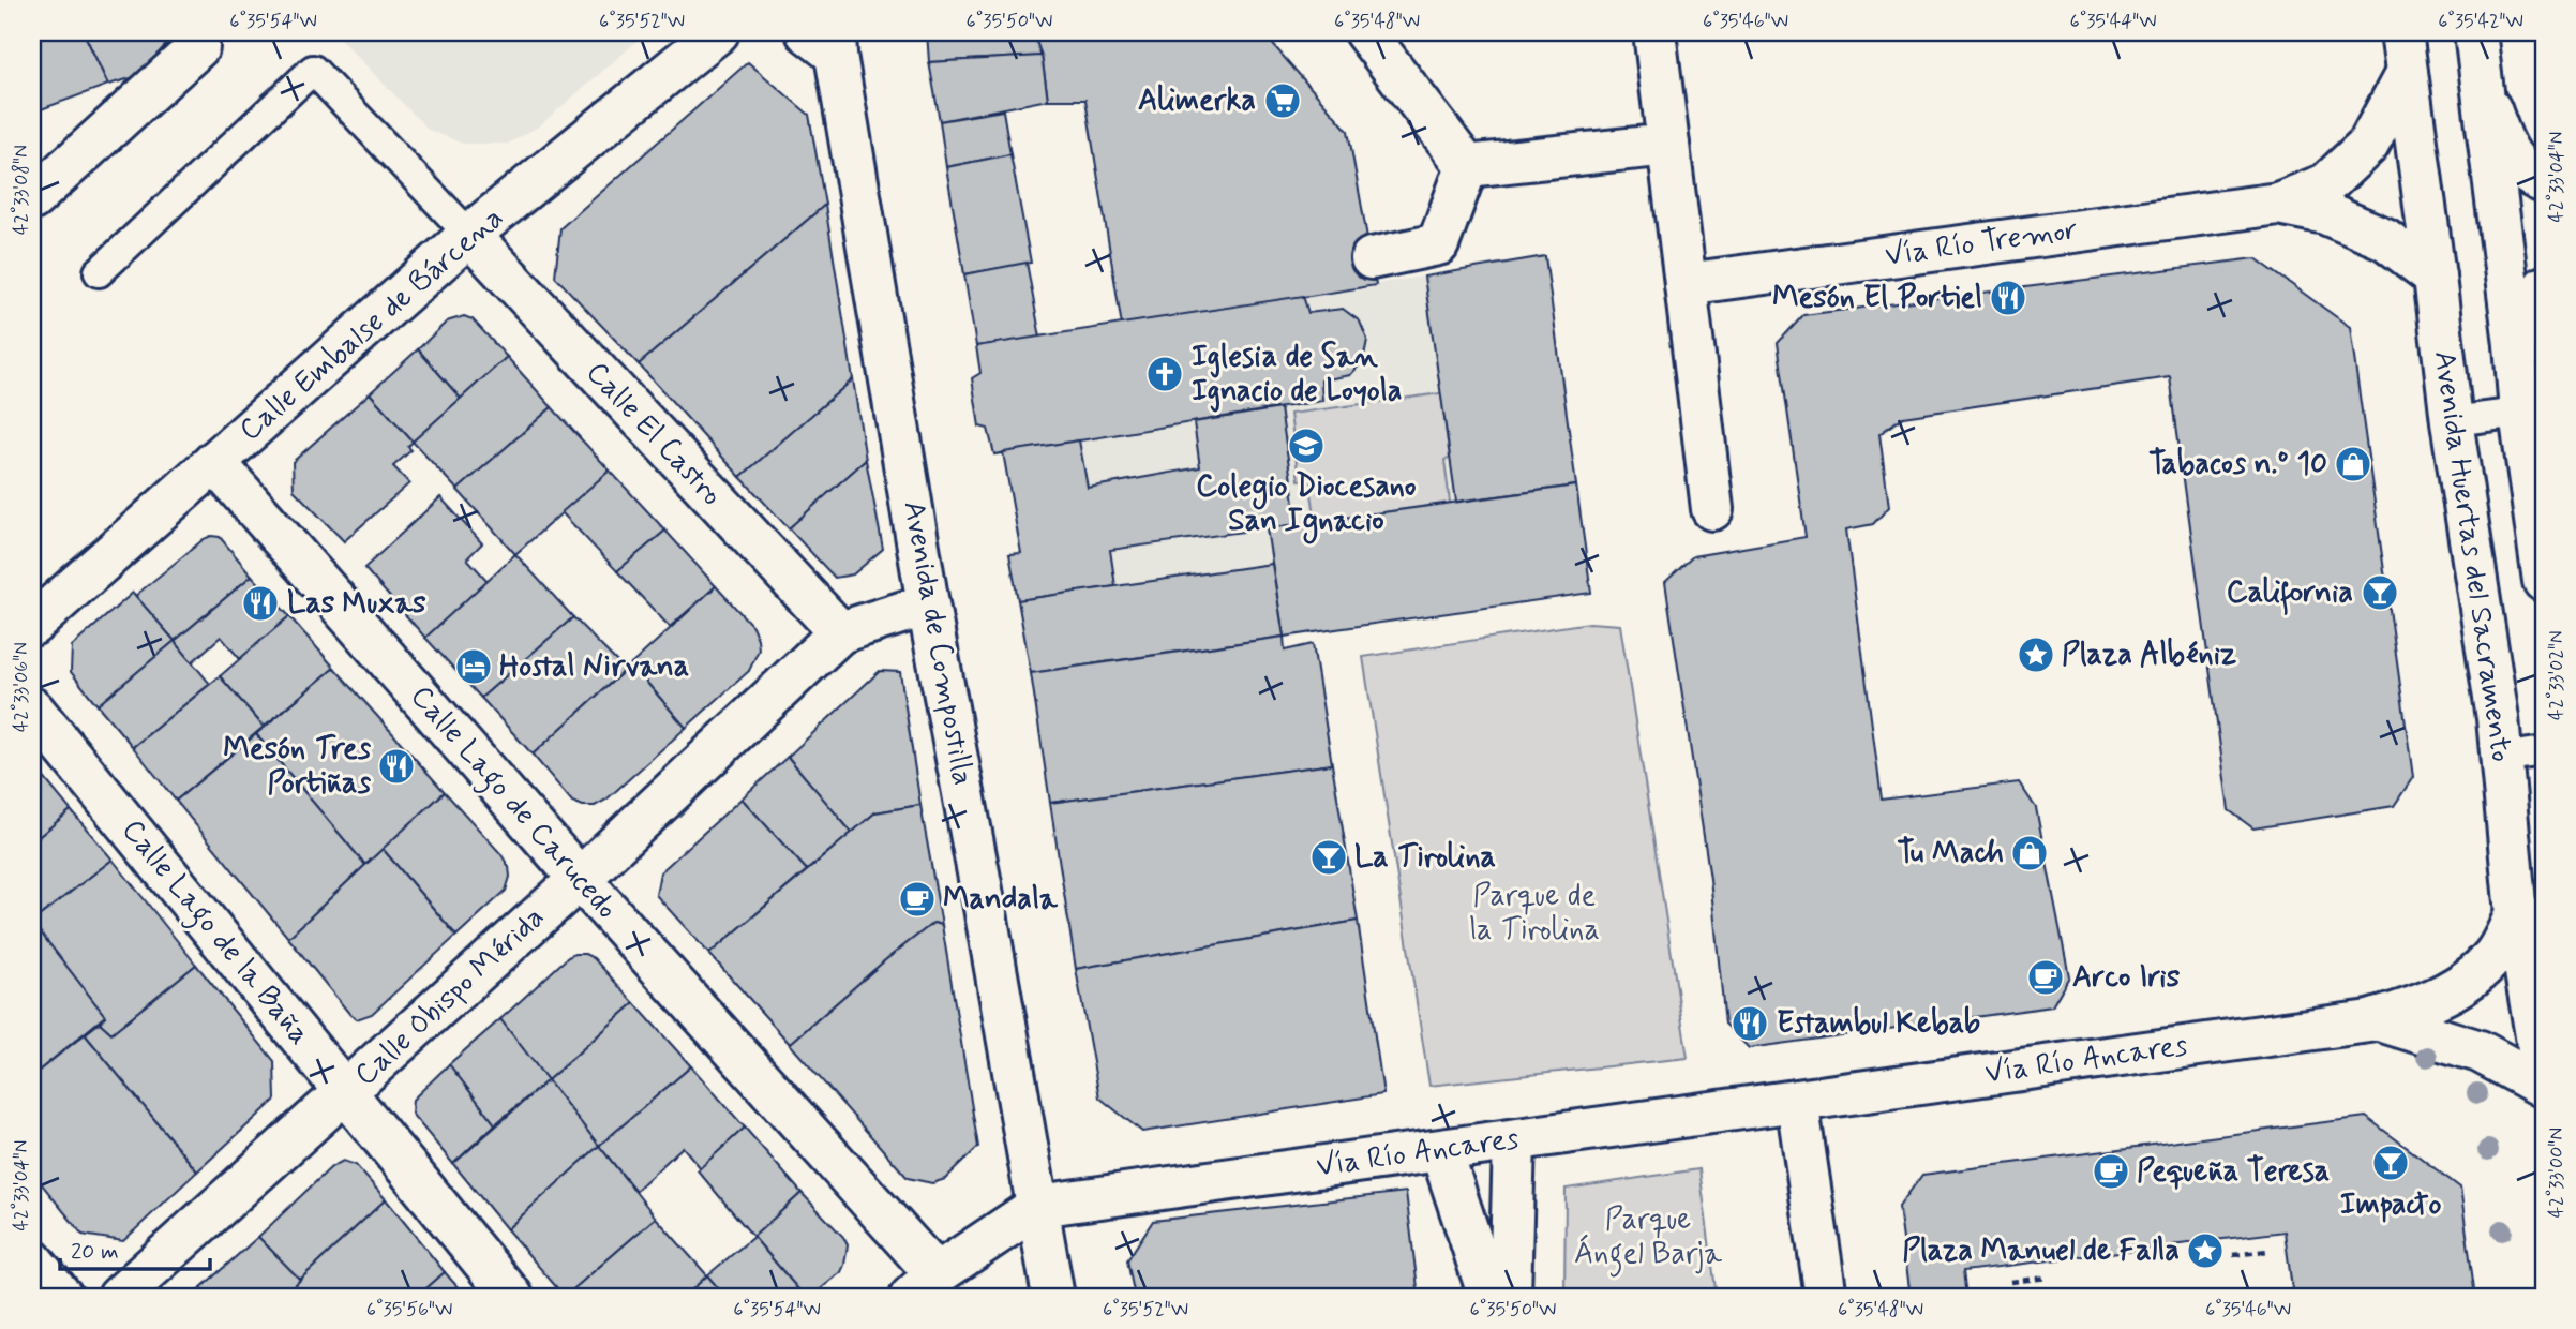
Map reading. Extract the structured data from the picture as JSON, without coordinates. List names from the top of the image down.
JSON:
{
  "streets": {
    "street": [
      "Vía Río Tremor",
      "Calle Embalse de Bárcena",
      "Calle El Castro",
      "Avenida Huertas del Sacramento",
      "Avenida de Compostilla",
      "Calle Lago de Carucedo",
      "Calle Lago de la Baña",
      "Calle Obispo Mérida",
      "Vía Río Ancares"
    ]
  },
  "crossings": [
    ["Vía Río Tremor", "Avenida Huertas del Sacramento"],
    ["Calle Embalse de Bárcena", "Calle El Castro"],
    ["Calle Embalse de Bárcena", "Calle Lago de Carucedo"],
    ["Calle El Castro", "Calle Obispo Mérida"],
    ["Avenida Huertas del Sacramento", "Vía Río Ancares"],
    ["Avenida de Compostilla", "Calle Obispo Mérida"],
    ["Avenida de Compostilla", "Vía Río Ancares"],
    ["Calle Lago de Carucedo", "Calle Obispo Mérida"],
    ["Calle Lago de la Baña", "Calle Obispo Mérida"]
  ],
  "parks": ["Parque de la Tirolina", "Parque Ángel Barja"],
  "places": {
    "supermarket": ["Alimerka"],
    "restaurant": [
      "Mesón El Portiel",
      "Las Muxas",
      "Mesón Tres Portiñas",
      "Estambul Kebab"
    ],
    "church": ["Iglesia de San Ignacio de Loyola"],
    "school or university": ["Colegio Diocesano San Ignacio"],
    "shop": ["Tabacos n.º 10", "Tu Mach"],
    "bar": ["California", "La Tirolina", "Impacto"],
    "place": ["Plaza Albéniz", "Plaza Manuel de Falla"],
    "hotel": ["Hostal Nirvana"],
    "cafe": ["Mandala", "Arco Iris", "Pequeña Teresa"]
  },
  "scale_bar": "20 m",
  "coordinates": [
    "6°35'54\"W",
    "6°35'52\"W",
    "6°35'50\"W",
    "6°35'48\"W",
    "6°35'46\"W",
    "6°35'44\"W",
    "6°35'42\"W",
    "42°33'04\"N",
    "42°33'08\"N",
    "42°33'02\"N",
    "42°33'06\"N",
    "42°33'00\"N",
    "6°35'56\"W"
  ]
}
